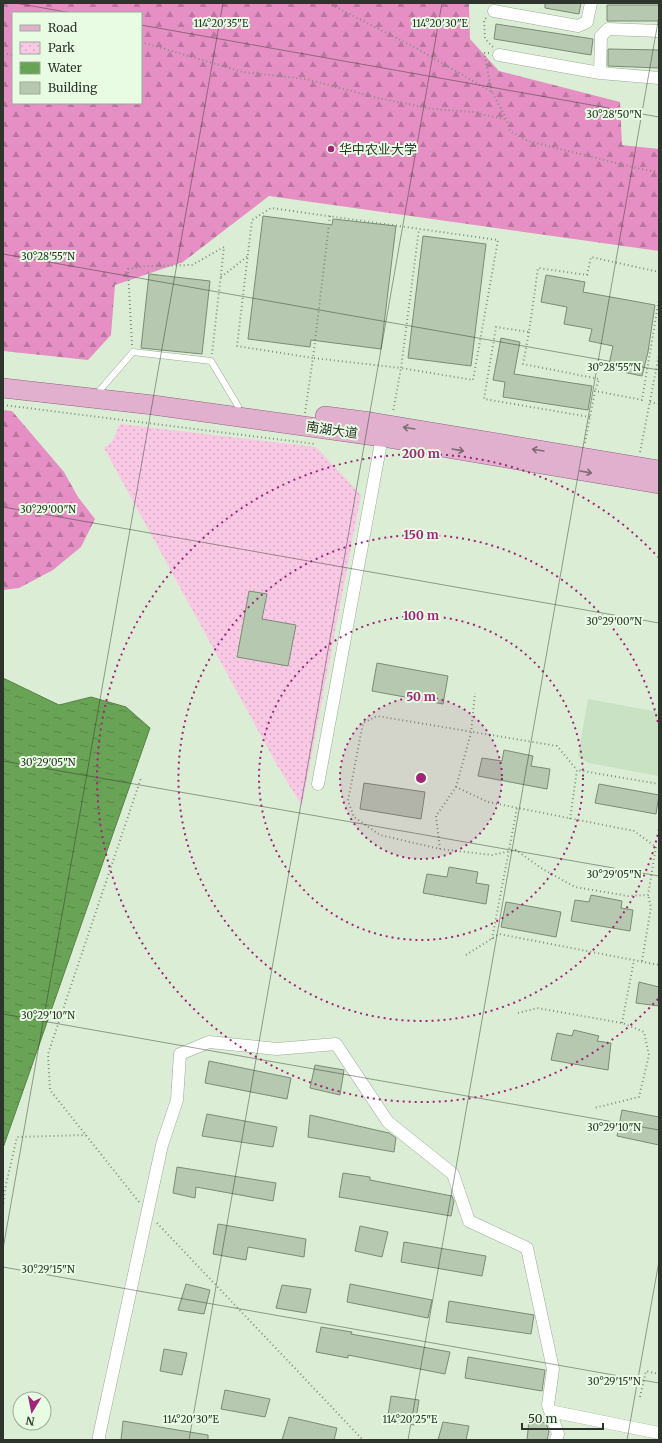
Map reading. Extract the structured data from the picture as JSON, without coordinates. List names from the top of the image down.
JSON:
{
  "streets": {
    "main road": ["南湖大道"]
  },
  "places": ["华中农业大学"],
  "legend": [
    "Road",
    "Park",
    "Water",
    "Building"
  ],
  "scale_bar": "50 m",
  "north": "bottom",
  "coordinates": [
    "114°20'35\"E",
    "114°20'30\"E",
    "30°28'50\"N",
    "30°28'55\"N",
    "30°29'00\"N",
    "30°29'05\"N",
    "30°29'10\"N",
    "30°29'15\"N",
    "114°20'25\"E"
  ],
  "rings": [
    "200 m",
    "150 m",
    "100 m",
    "50 m"
  ]
}
